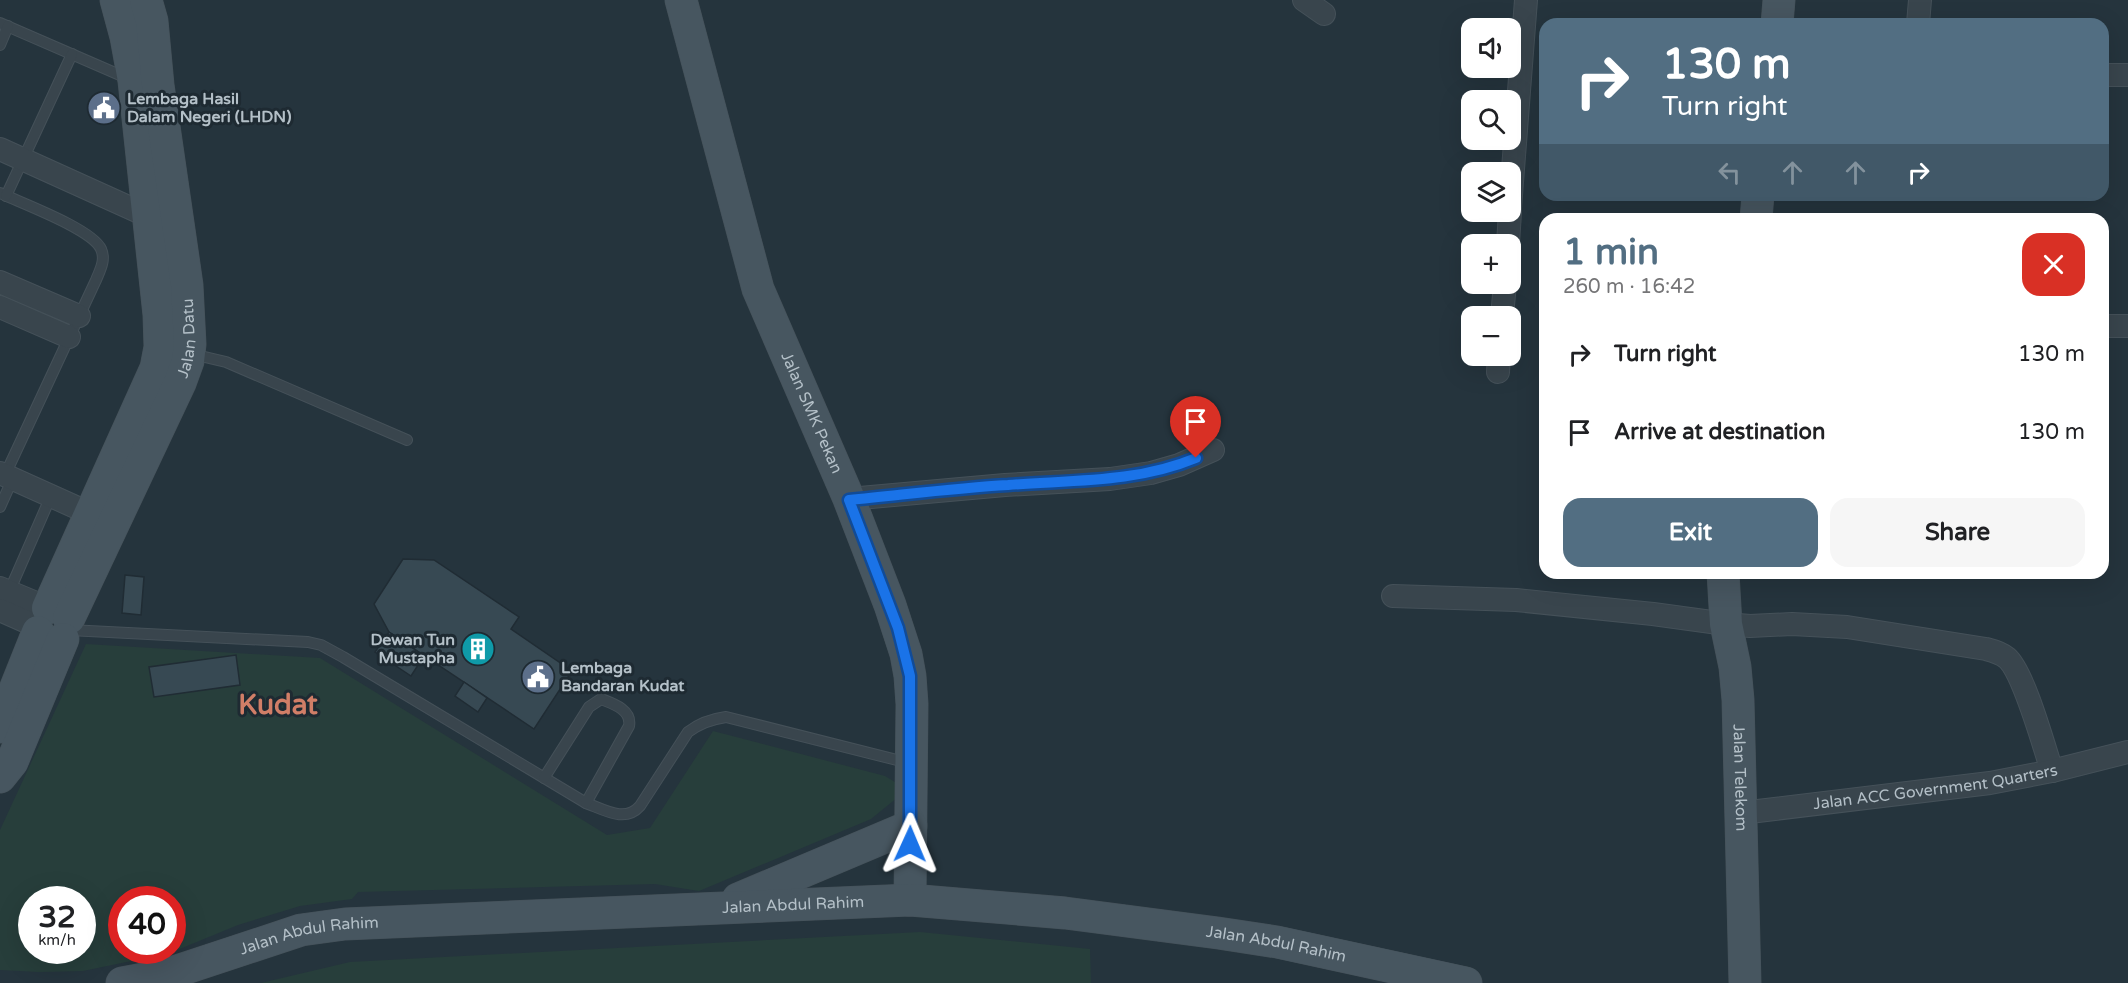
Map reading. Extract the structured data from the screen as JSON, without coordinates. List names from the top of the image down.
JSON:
{
  "streets": {
    "main road": [
      "Jalan Datu",
      "Jalan SMK Pekan",
      "Jalan Telekom",
      "Jalan Abdul Rahim"
    ],
    "street": ["Jalan ACC Government Quarters"]
  },
  "crossings": [
    ["Jalan SMK Pekan", "Jalan Abdul Rahim"],
    ["Jalan Telekom", "Jalan ACC Government Quarters"]
  ],
  "districts": ["Kudat"],
  "places": {
    "public building": ["Lembaga Hasil Dalam Negeri (LHDN)", "Lembaga Bandaran Kudat"],
    "building": ["Dewan Tun Mustapha"]
  },
  "page": {
    "map_buttons": ["+", "−"],
    "turn": ["130 m", "Turn right"],
    "heading": ["1 min", "260 m · 16:42"],
    "list": [
      {
        "name": "Turn right",
        "value": "130 m"
      },
      {
        "name": "Arrive at destination",
        "value": "130 m"
      }
    ],
    "buttons": ["Exit", "Share"],
    "speed": "32 km/h",
    "limit": "40"
  }
}
